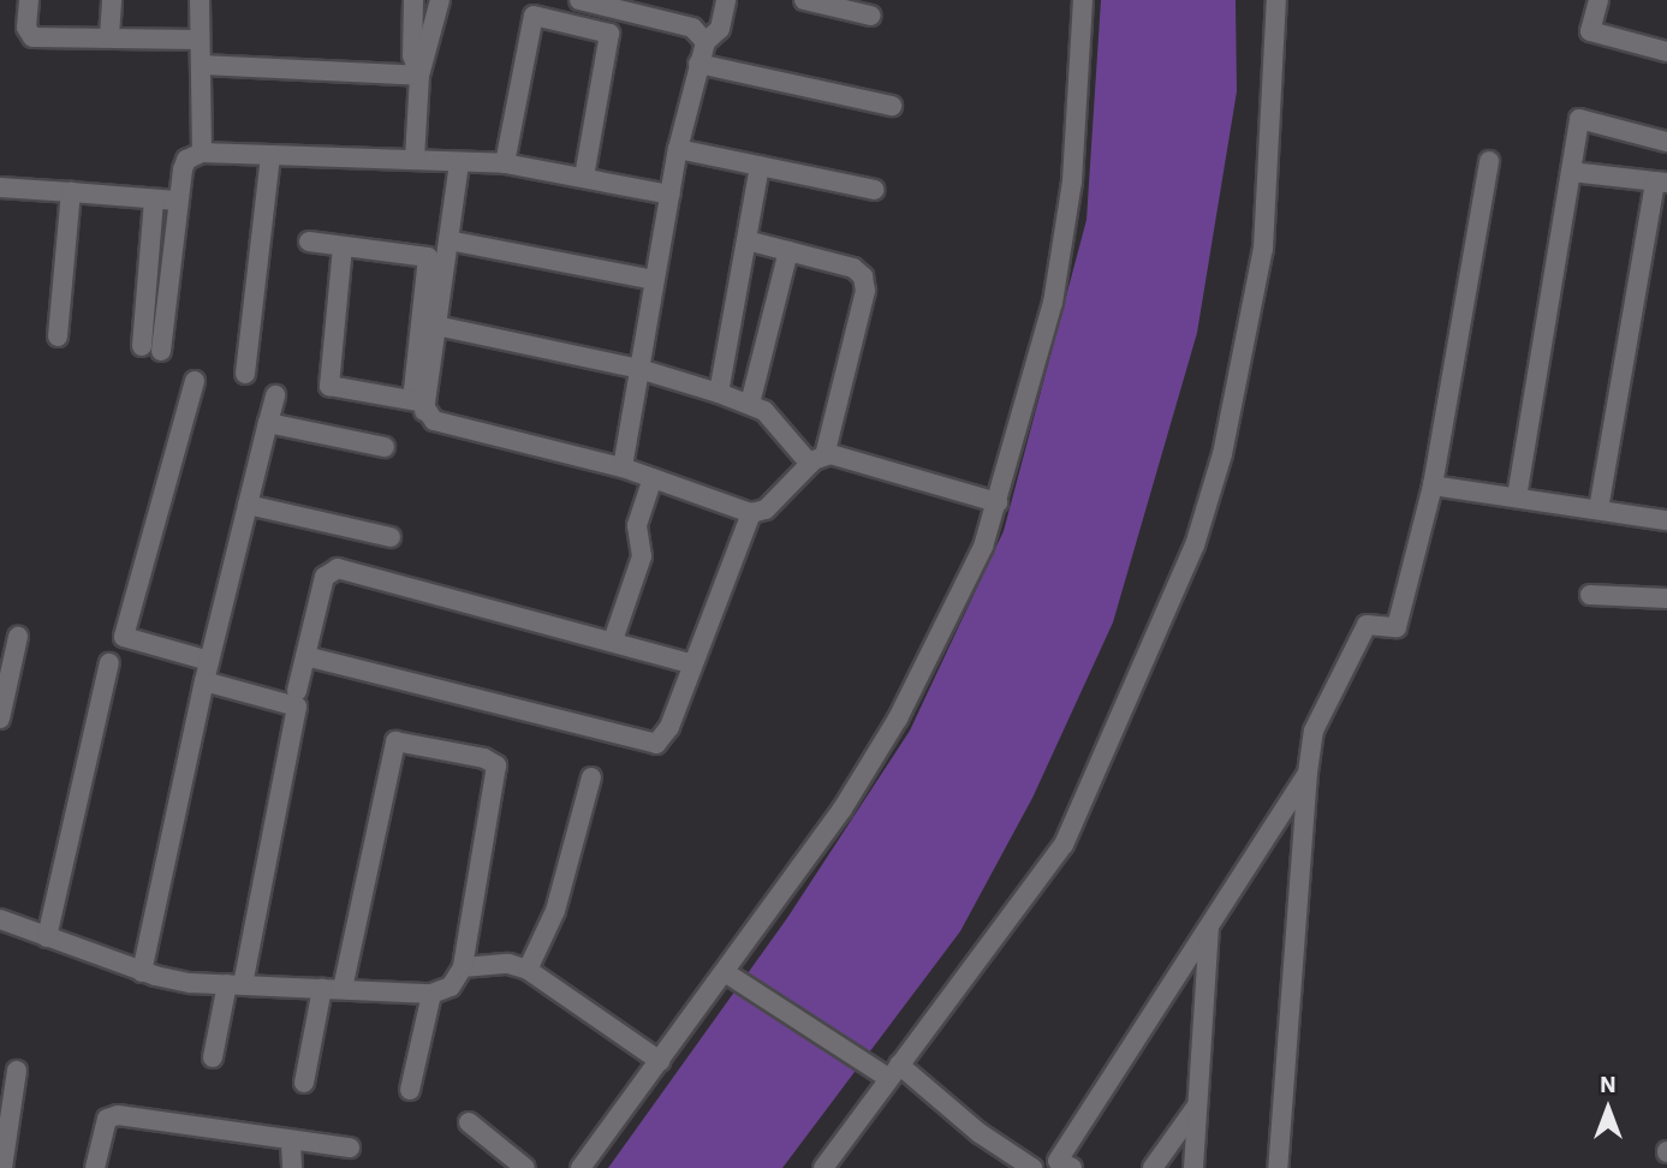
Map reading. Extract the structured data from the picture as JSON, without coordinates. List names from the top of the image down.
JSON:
{
  "north": "top"
}
